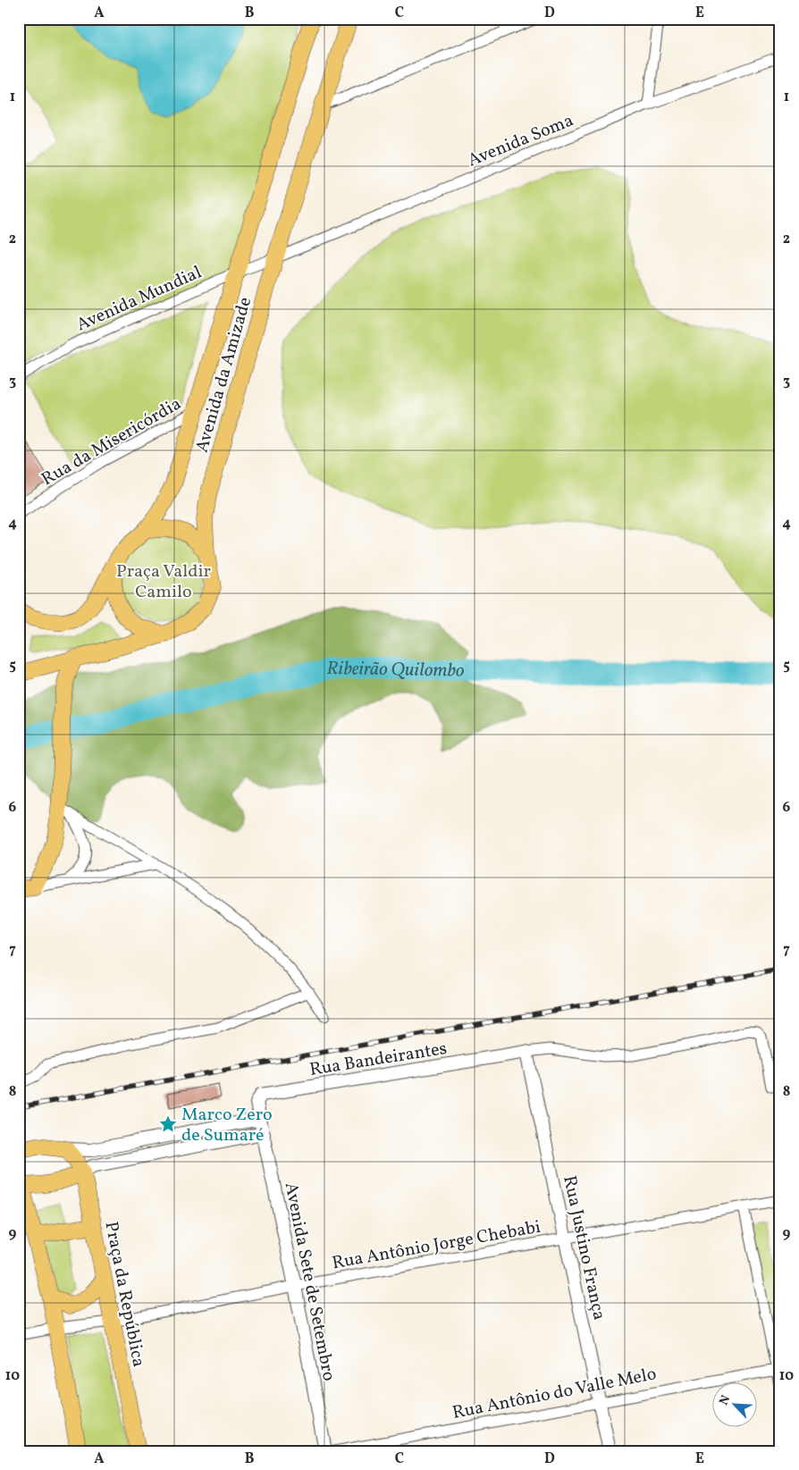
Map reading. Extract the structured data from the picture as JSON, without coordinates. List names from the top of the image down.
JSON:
{
  "streets": {
    "main road": ["Avenida da Amizade", "Praça da República"],
    "street": [
      "Avenida Soma",
      "Avenida Mundial",
      "Rua da Misericórdia",
      "Rua Bandeirantes",
      "Rua Antônio Jorge Chebabi",
      "Rua Justino França",
      "Avenida Sete de Setembro",
      "Rua Antônio do Valle Melo"
    ]
  },
  "crossings": [
    ["Avenida Soma", "Avenida Mundial"],
    ["Avenida Soma", "Avenida da Amizade"],
    ["Avenida Mundial", "Avenida da Amizade"],
    ["Avenida da Amizade", "Rua da Misericórdia"],
    ["Rua Bandeirantes", "Rua Justino França"],
    ["Rua Bandeirantes", "Avenida Sete de Setembro"],
    ["Rua Antônio Jorge Chebabi", "Rua Justino França"],
    ["Rua Antônio Jorge Chebabi", "Avenida Sete de Setembro"],
    ["Rua Antônio Jorge Chebabi", "Praça da República"],
    ["Rua Justino França", "Rua Antônio do Valle Melo"]
  ],
  "water": ["Ribeirão Quilombo"],
  "parks": ["Praça Valdir Camilo"],
  "places": {
    "place": ["Marco Zero de Sumaré"]
  },
  "north": "top left",
  "grid": {
    "columns": [
      "A",
      "B",
      "C",
      "D",
      "E"
    ],
    "rows": [
      "1",
      "2",
      "3",
      "4",
      "5",
      "6",
      "7",
      "8",
      "9",
      "10"
    ]
  }
}
